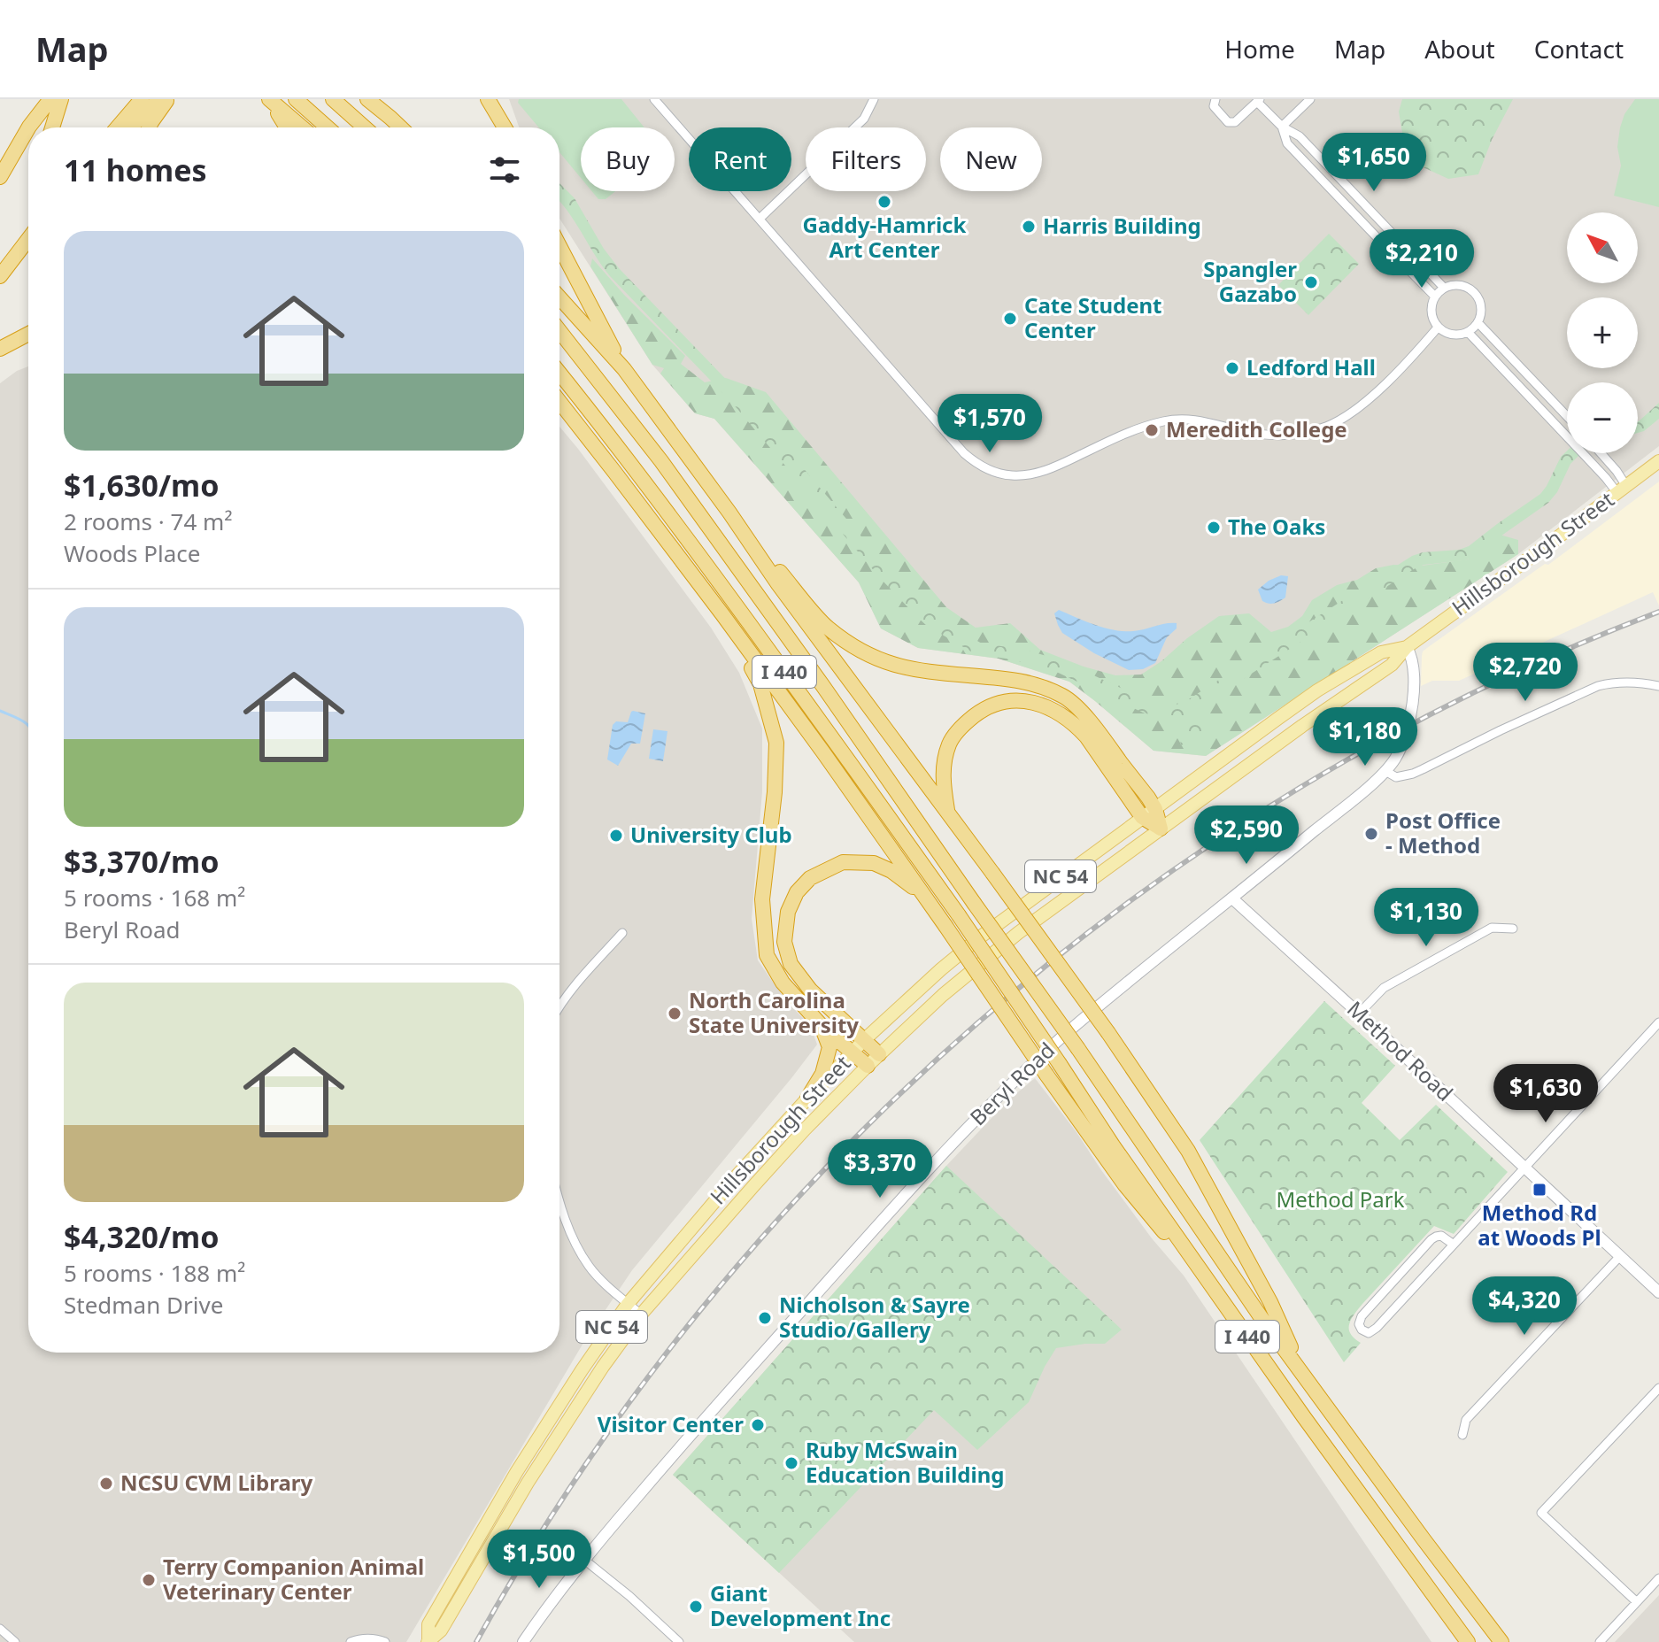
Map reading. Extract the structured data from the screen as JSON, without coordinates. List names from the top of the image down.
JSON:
{
  "streets": {
    "highway": ["I 440"],
    "main road": ["Hillsborough Street", "NC 54"],
    "street": ["Method Road", "Beryl Road"]
  },
  "crossings": [
    ["Hillsborough Street", "Beryl Road"],
    ["Method Road", "Beryl Road"]
  ],
  "parks": ["Method Park"],
  "places": {
    "other": [
      "Gaddy-Hamrick Art Center",
      "Harris Building",
      "Spangler Gazabo",
      "Cate Student Center",
      "Ledford Hall",
      "Meredith College",
      "The Oaks",
      "Post Office - Method",
      "University Club",
      "North Carolina State University",
      "Nicholson & Sayre Studio/Gallery",
      "Visitor Center",
      "Ruby McSwain Education Building",
      "NCSU CVM Library",
      "Terry Companion Animal Veterinary Center",
      "Giant Development Inc"
    ],
    "transit": ["Method Rd at Woods Pl"]
  },
  "north": "top left",
  "page": {
    "header": "Map",
    "nav": [
      "Home",
      "Map",
      "About",
      "Contact"
    ],
    "chip": [
      "Buy",
      "Rent",
      "Filters",
      "New"
    ],
    "heading": "11 homes",
    "price": [
      "$1,650",
      "$2,210",
      "$1,570",
      "$2,720",
      "$1,180",
      "$2,590",
      "$1,130",
      "$1,630",
      "$3,370",
      "$4,320",
      "$1,500"
    ],
    "map_buttons": ["+", "−"],
    "list": [
      {
        "name": "$1,630/mo",
        "note": "2 rooms · 74 m² · Woods Place"
      },
      {
        "name": "$3,370/mo",
        "note": "5 rooms · 168 m² · Beryl Road"
      },
      {
        "name": "$4,320/mo",
        "note": "5 rooms · 188 m² · Stedman Drive"
      }
    ]
  }
}
